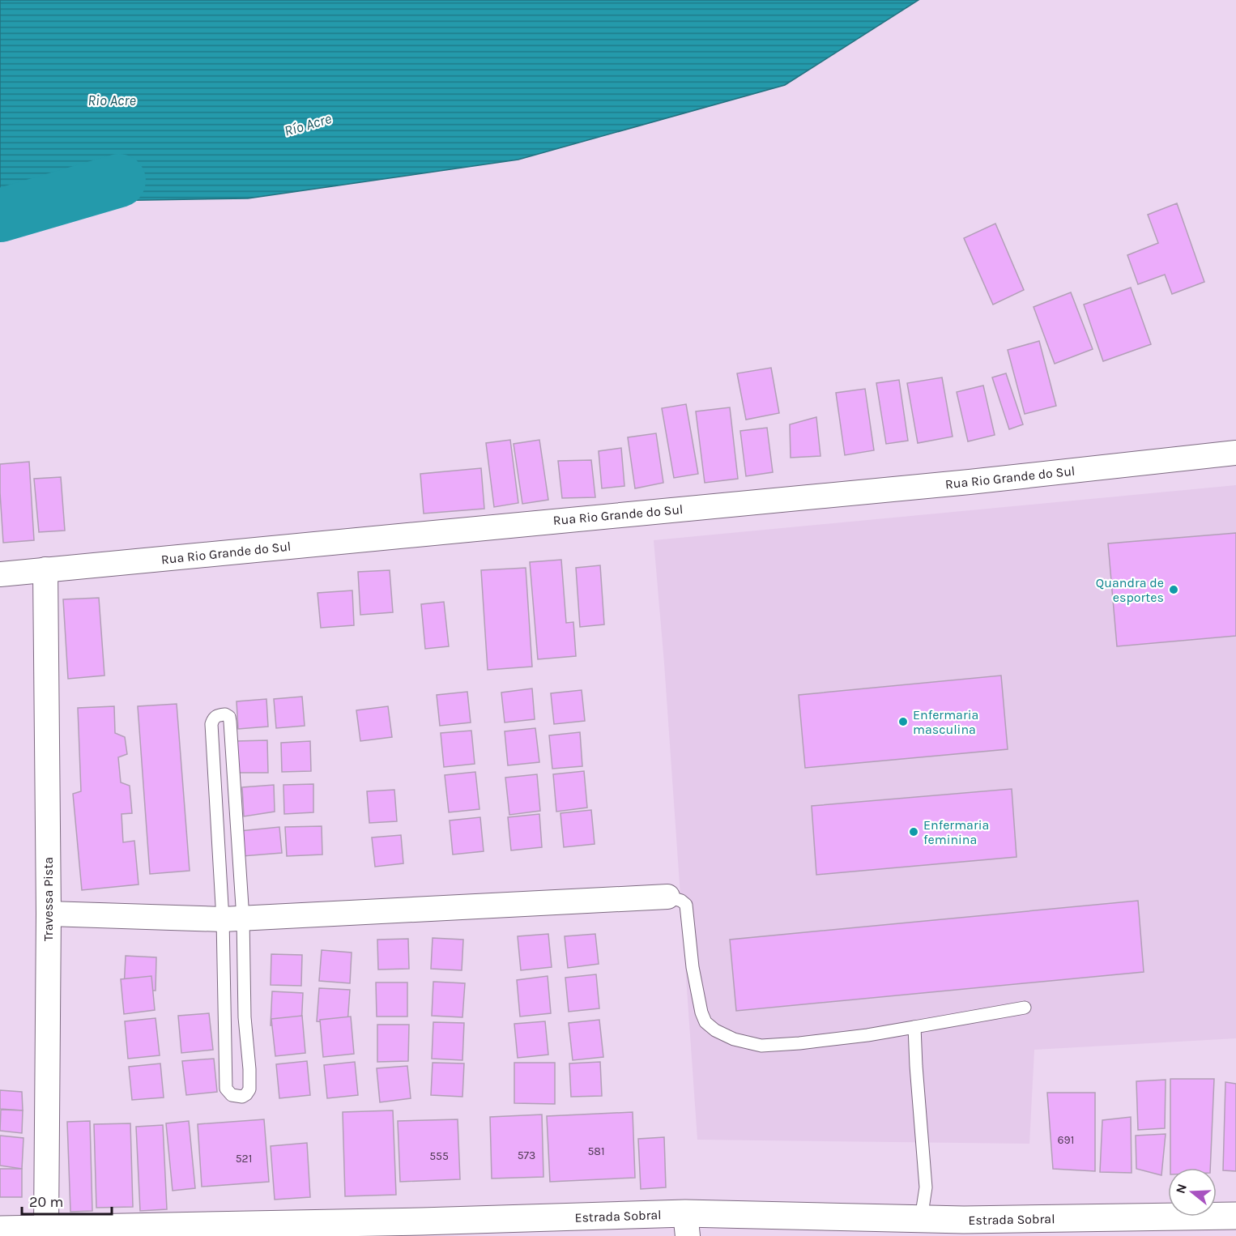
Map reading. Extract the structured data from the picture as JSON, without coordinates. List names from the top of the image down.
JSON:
{
  "streets": {
    "street": ["Rua Rio Grande do Sul", "Travessa Pista", "Estrada Sobral"]
  },
  "crossings": [
    ["Rua Rio Grande do Sul", "Travessa Pista"],
    ["Travessa Pista", "Estrada Sobral"]
  ],
  "water": ["Rio Acre", "Río Acre"],
  "places": ["Quandra de esportes", "Enfermaria masculina", "Enfermaria feminina"],
  "house_numbers": [
    "691",
    "581",
    "573",
    "555",
    "521"
  ],
  "scale_bar": "20 m",
  "north": "left"
}
